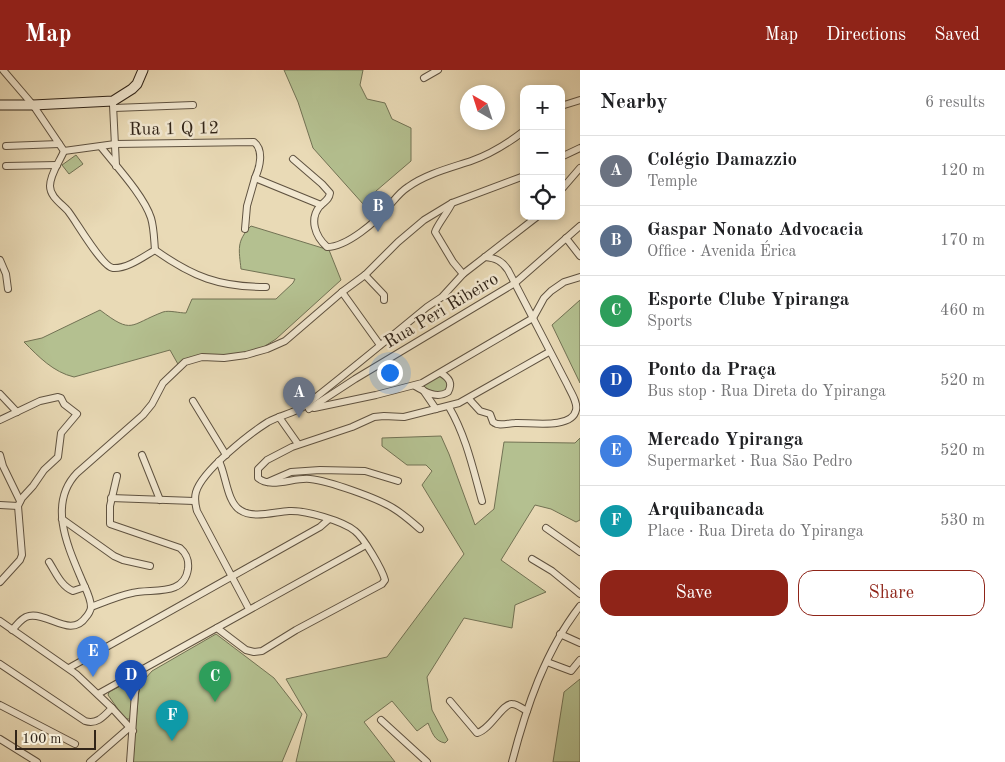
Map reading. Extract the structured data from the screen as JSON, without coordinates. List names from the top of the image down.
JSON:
{
  "streets": {
    "street": ["Rua 1 Q 12", "Rua Peri Ribeiro"]
  },
  "scale_bar": "100 m",
  "north": "top left",
  "page": {
    "header": "Map",
    "nav": ["Map", "Directions", "Saved"],
    "heading": ["Nearby", "6 results"],
    "map_buttons": ["+", "−"],
    "list": [
      {
        "mark": "A",
        "name": "Colégio Damazzio",
        "note": "Temple",
        "value": "120 m"
      },
      {
        "mark": "B",
        "name": "Gaspar Nonato Advocacia",
        "note": "Office · Avenida Érica",
        "value": "170 m"
      },
      {
        "mark": "C",
        "name": "Esporte Clube Ypiranga",
        "note": "Sports",
        "value": "460 m"
      },
      {
        "mark": "D",
        "name": "Ponto da Praça",
        "note": "Bus stop · Rua Direta do Ypiranga",
        "value": "520 m"
      },
      {
        "mark": "E",
        "name": "Mercado Ypiranga",
        "note": "Supermarket · Rua São Pedro",
        "value": "520 m"
      },
      {
        "mark": "F",
        "name": "Arquibancada",
        "note": "Place · Rua Direta do Ypiranga",
        "value": "530 m"
      }
    ],
    "pins": [
      "B",
      "A",
      "E",
      "D",
      "C",
      "F"
    ],
    "buttons": ["Save", "Share"],
    "scale": "100 m"
  }
}
